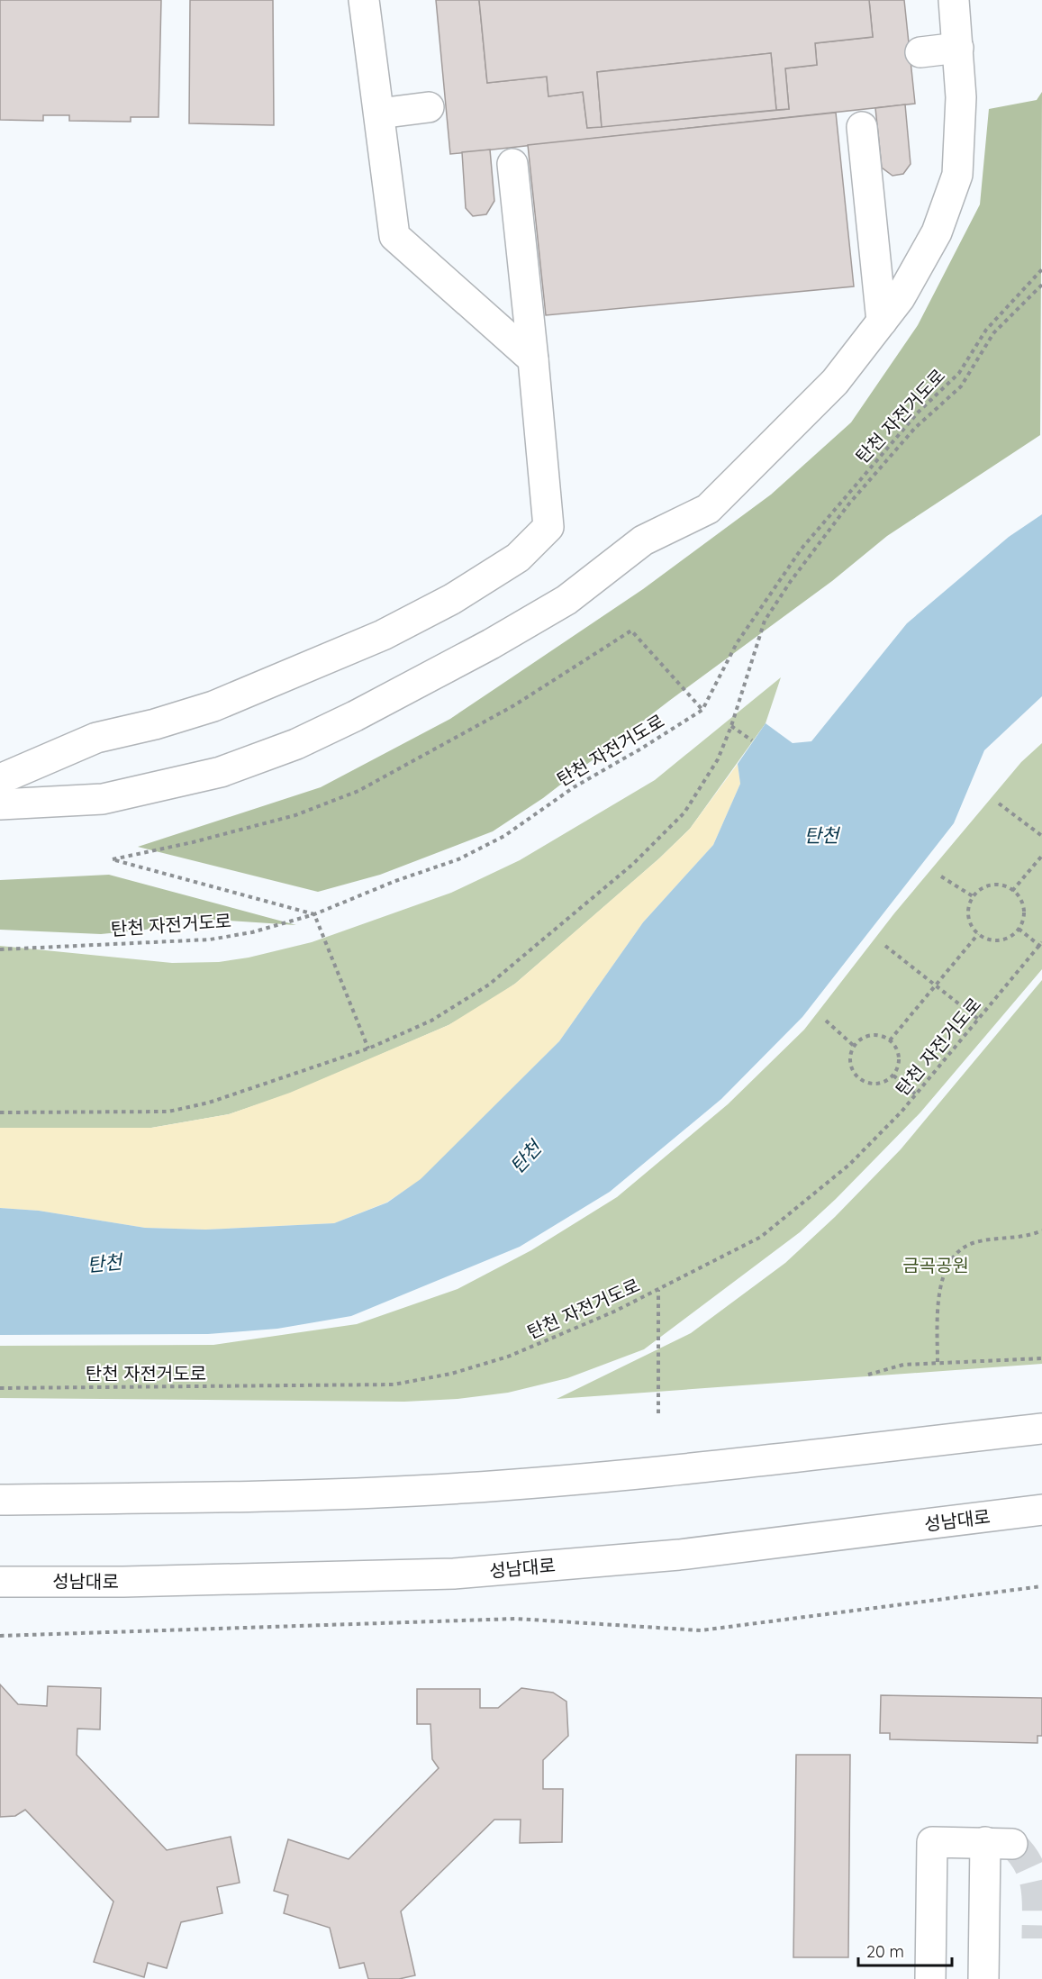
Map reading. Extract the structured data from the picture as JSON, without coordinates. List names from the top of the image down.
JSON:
{
  "streets": {
    "main road": ["성남대로"],
    "path": ["탄천 자전거도로"]
  },
  "water": ["탄천"],
  "parks": ["금곡공원"],
  "scale_bar": "20 m"
}
